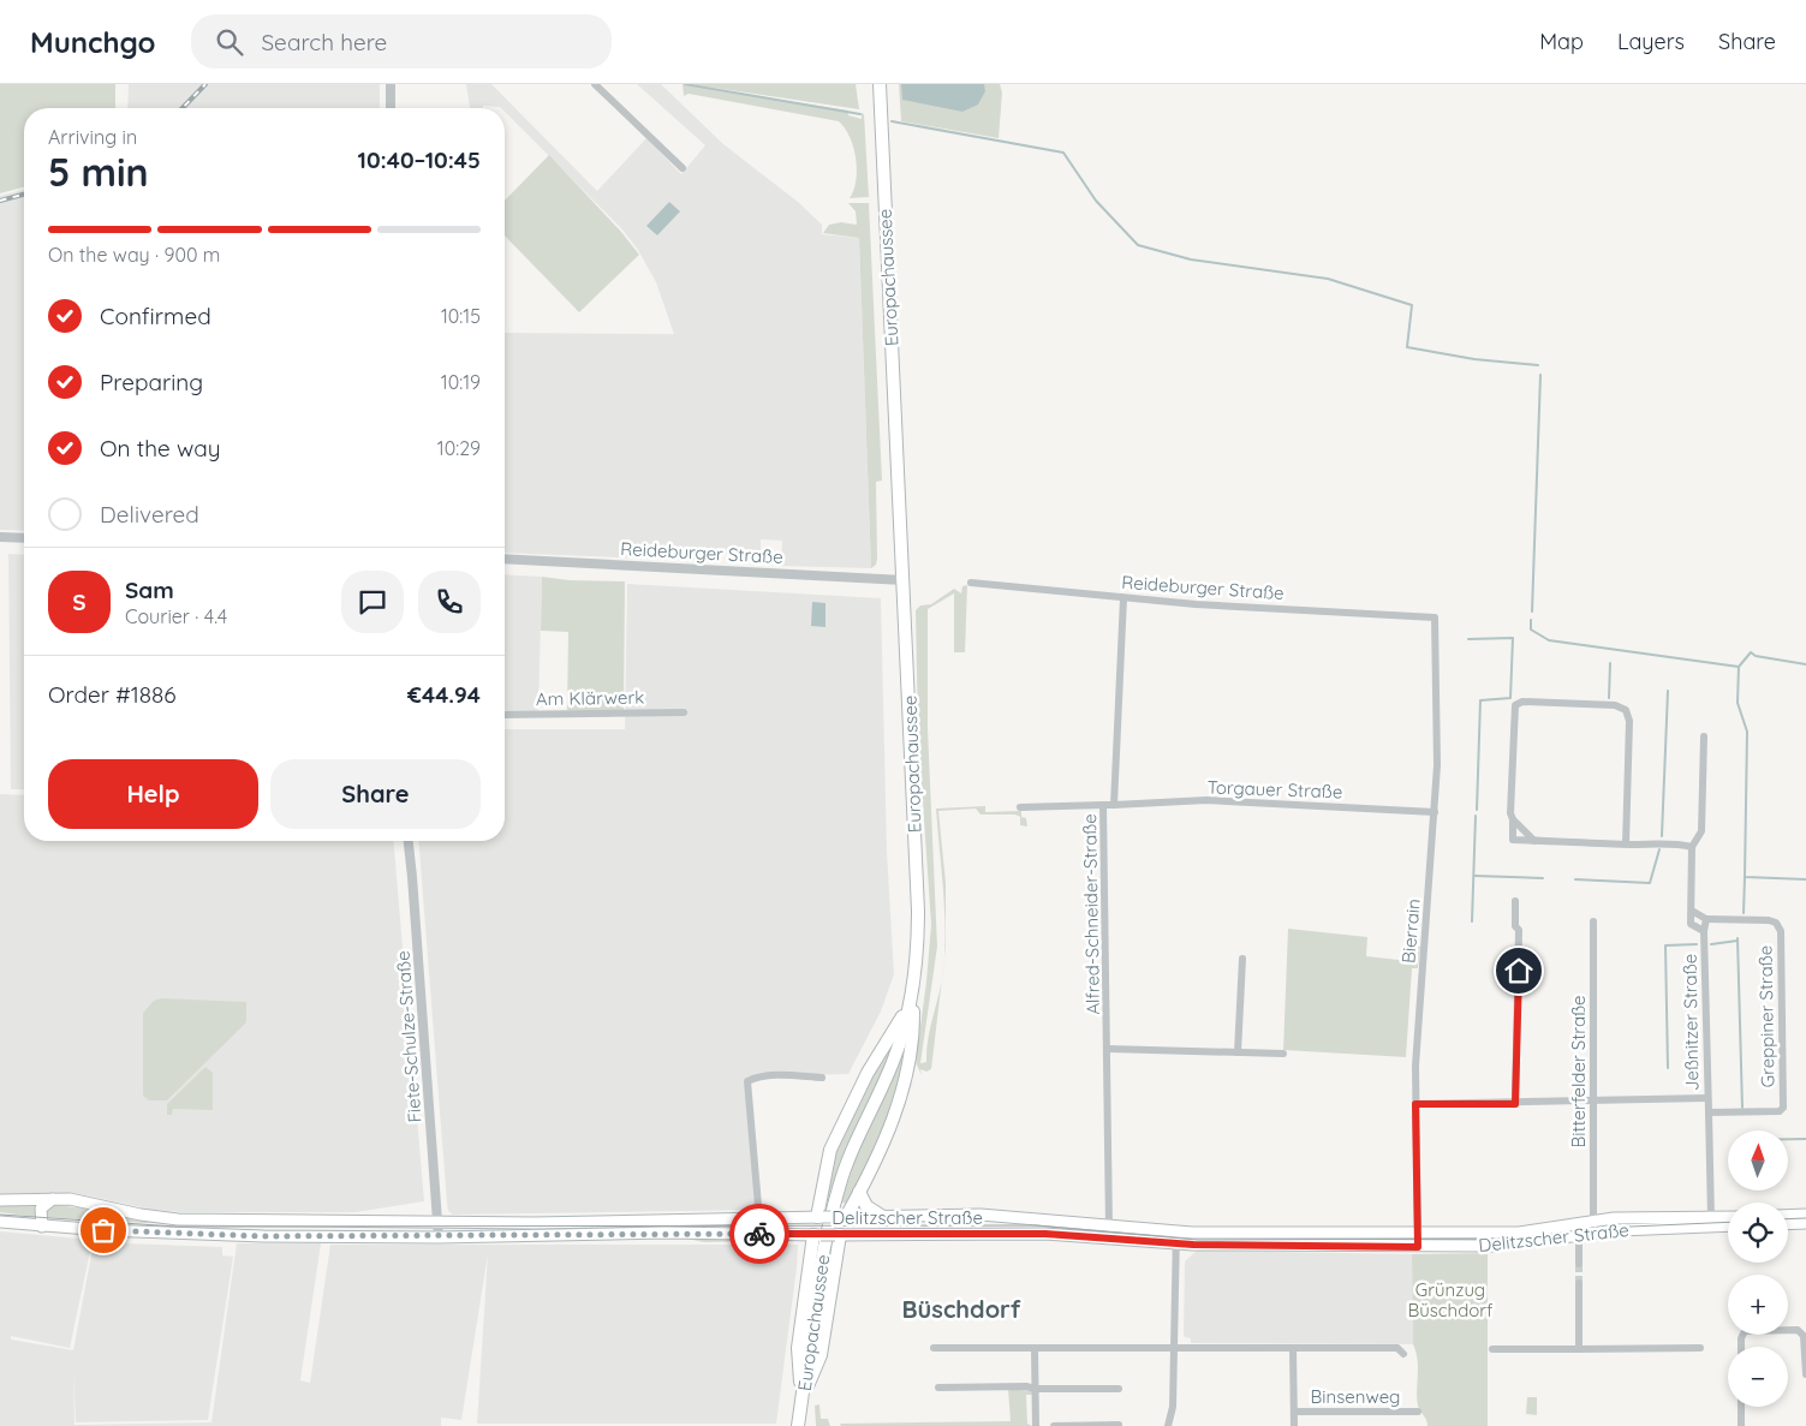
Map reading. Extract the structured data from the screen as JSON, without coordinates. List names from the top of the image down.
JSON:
{
  "streets": {
    "main road": ["Europachaussee", "Delitzscher Straße"],
    "street": [
      "Reideburger Straße",
      "Am Klärwerk",
      "Torgauer Straße",
      "Alfred-Schneider-Straße",
      "Bierrain",
      "Greppiner Straße",
      "Jeßnitzer Straße",
      "Fiete-Schulze-Straße",
      "Bitterfelder Straße",
      "Binsenweg"
    ]
  },
  "crossings": [
    ["Europachaussee", "Reideburger Straße"],
    ["Reideburger Straße", "Alfred-Schneider-Straße"],
    ["Reideburger Straße", "Bierrain"],
    ["Torgauer Straße", "Alfred-Schneider-Straße"],
    ["Torgauer Straße", "Bierrain"],
    ["Alfred-Schneider-Straße", "Delitzscher Straße"],
    ["Bierrain", "Delitzscher Straße"],
    ["Greppiner Straße", "Jeßnitzer Straße"],
    ["Fiete-Schulze-Straße", "Delitzscher Straße"],
    ["Bitterfelder Straße", "Delitzscher Straße"]
  ],
  "districts": ["Büschdorf"],
  "parks": ["Grünzug Büschdorf"],
  "north": "top",
  "page": {
    "header": "Munchgo",
    "search": "Search here",
    "nav": ["Map", "Layers", "Share"],
    "heading": ["5 min", "Arriving in", "10:40–10:45"],
    "panel": [
      "Sam",
      "Courier · 4.4",
      "Order #1886",
      "€44.94"
    ],
    "bar": "On the way · 900 m",
    "list": [
      ["Confirmed", "10:15"],
      ["Preparing", "10:19"],
      ["On the way", "10:29"],
      "Delivered"
    ],
    "round": "S",
    "buttons": ["Help", "Share"],
    "map_buttons": ["+", "−"]
  }
}
